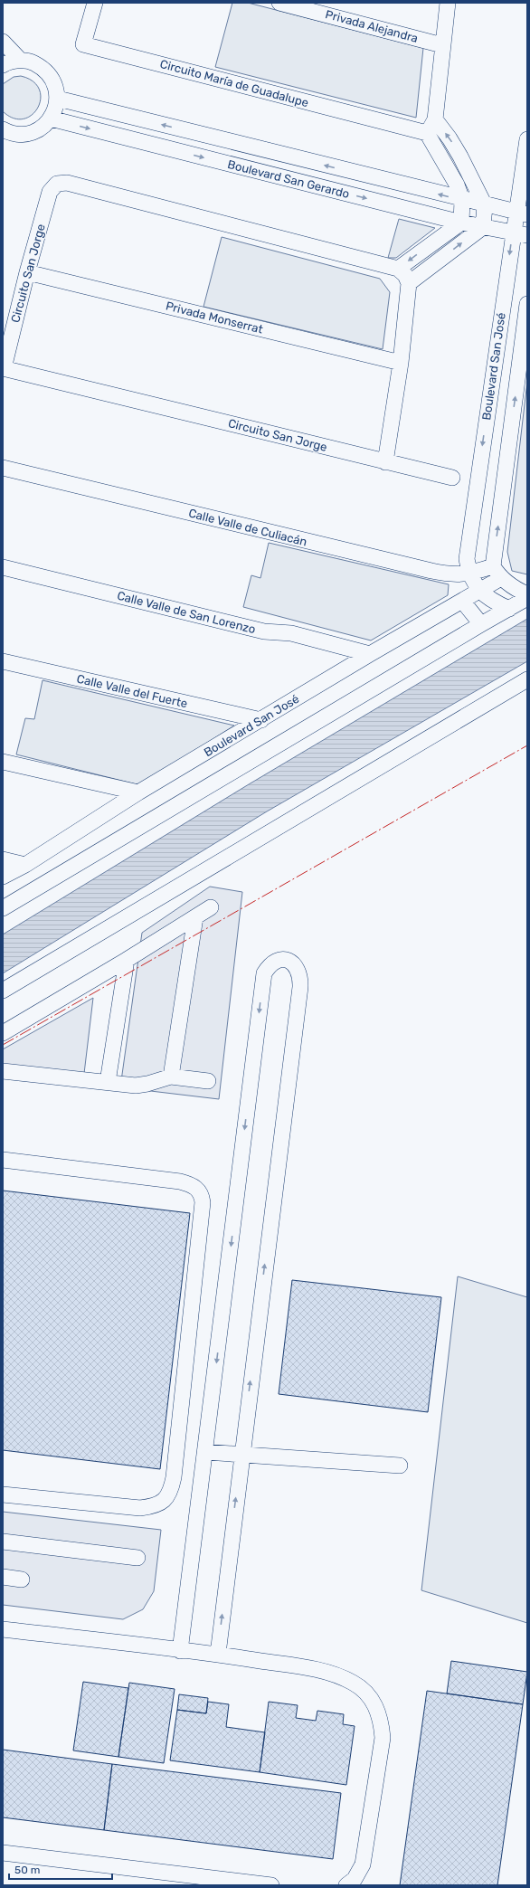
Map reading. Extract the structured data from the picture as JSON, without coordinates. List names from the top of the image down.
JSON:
{
  "streets": {
    "street": [
      "Privada Alejandra",
      "Circuito María de Guadalupe",
      "Boulevard San Gerardo",
      "Circuito San Jorge",
      "Privada Monserrat",
      "Boulevard San José",
      "Calle Valle de Culiacán",
      "Calle Valle de San Lorenzo",
      "Calle Valle del Fuerte"
    ]
  },
  "crossings": [
    ["Boulevard San Gerardo", "Boulevard San José"],
    ["Circuito San Jorge", "Privada Monserrat"],
    ["Boulevard San José", "Calle Valle de Culiacán"],
    ["Boulevard San José", "Calle Valle de San Lorenzo"],
    ["Boulevard San José", "Calle Valle del Fuerte"]
  ],
  "scale_bar": "50 m"
}
